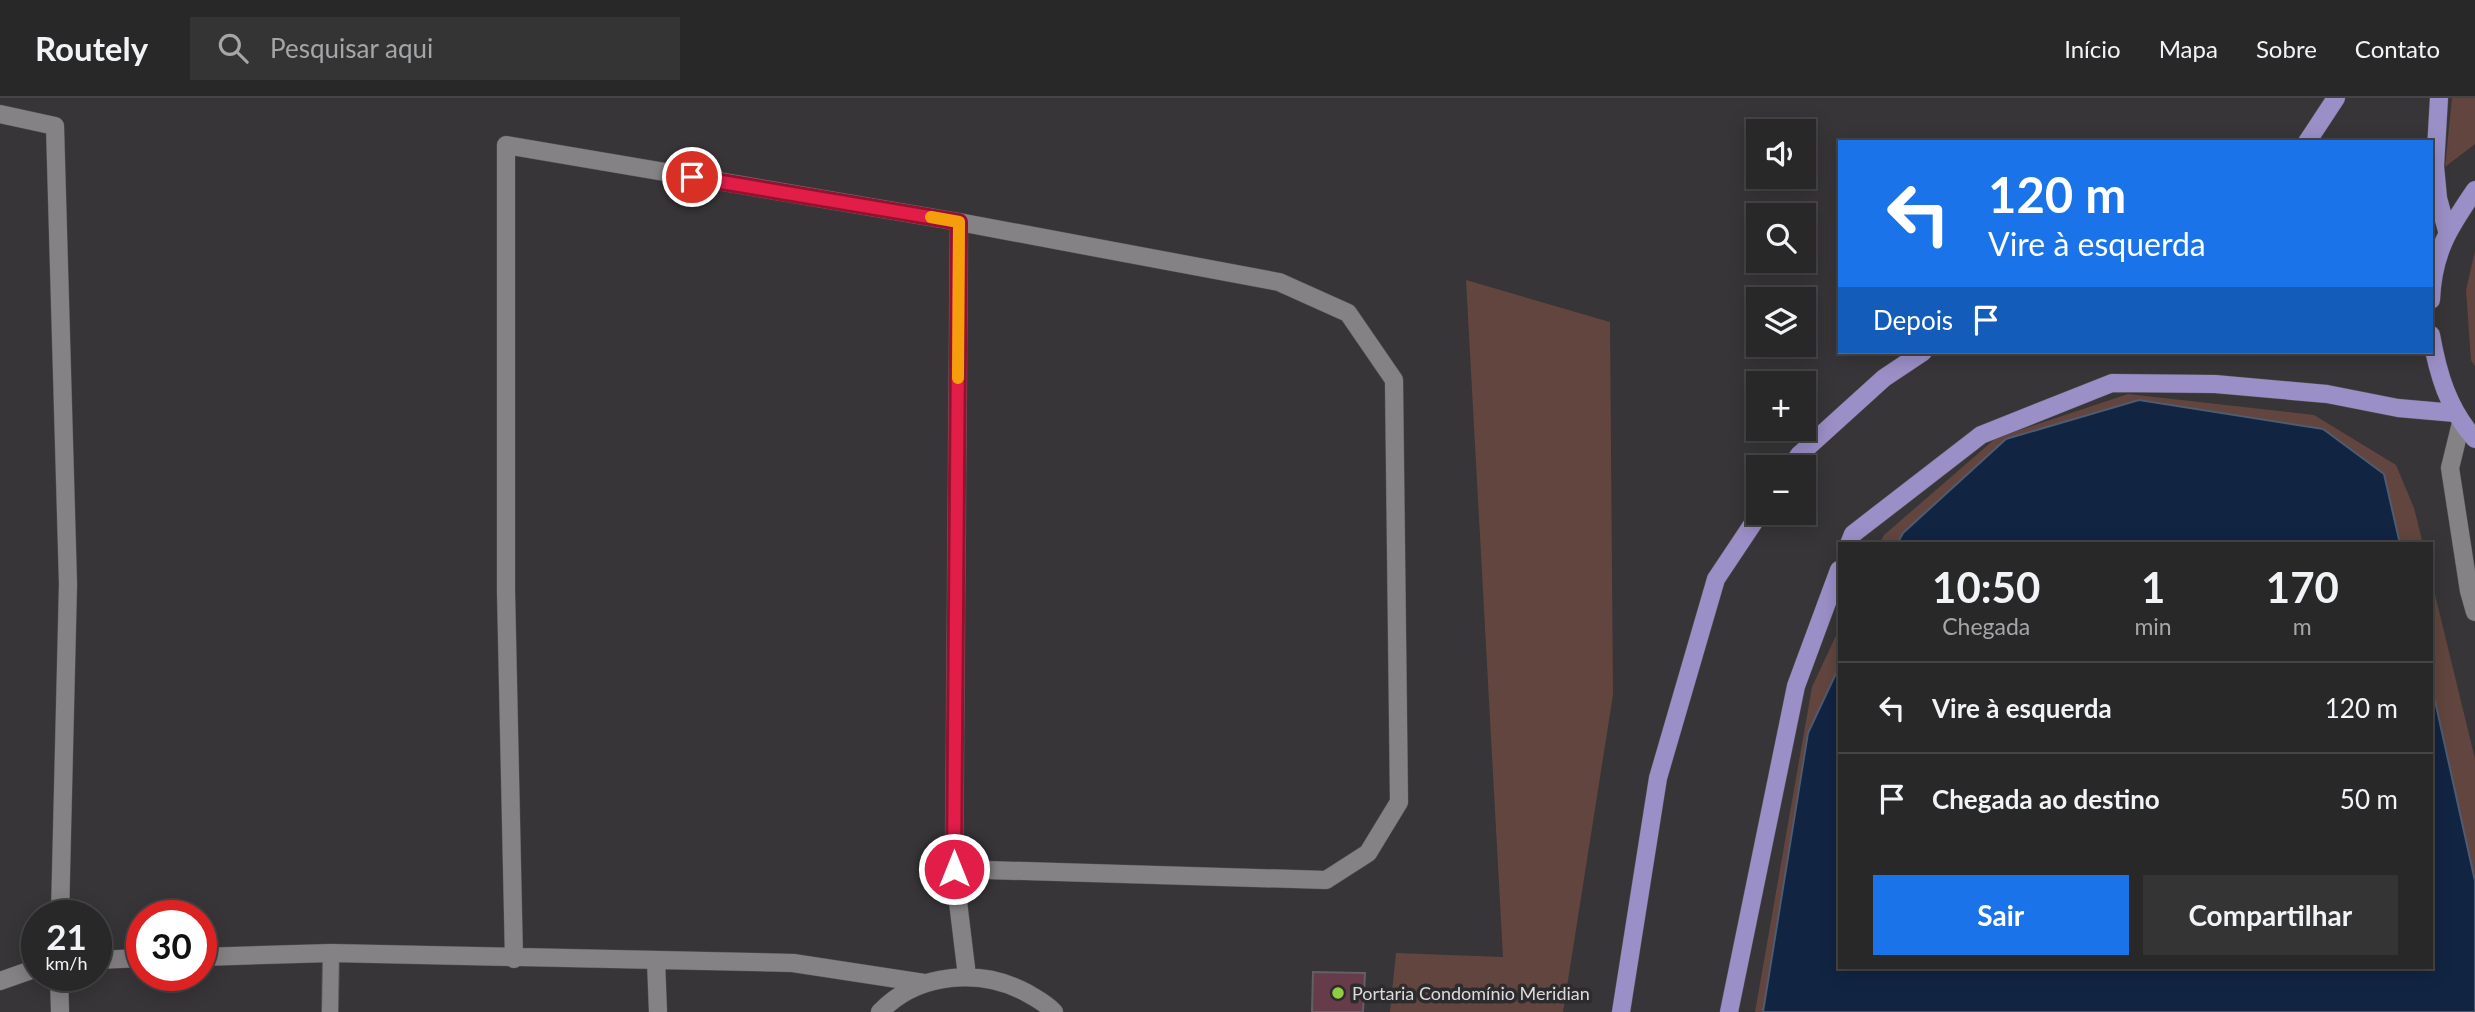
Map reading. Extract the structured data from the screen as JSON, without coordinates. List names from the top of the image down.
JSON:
{
  "places": ["Portaria Condomínio Meridian"],
  "page": {
    "header": "Routely",
    "search": "Pesquisar aqui",
    "nav": [
      "Início",
      "Mapa",
      "Sobre",
      "Contato"
    ],
    "map_buttons": ["+", "−"],
    "turn": ["120 m", "Vire à esquerda"],
    "then": "Depois",
    "eta": [
      "10:50",
      "Chegada",
      "1",
      "min",
      "170",
      "m"
    ],
    "list": [
      {
        "name": "Vire à esquerda",
        "value": "120 m"
      },
      {
        "name": "Chegada ao destino",
        "value": "50 m"
      }
    ],
    "buttons": ["Sair", "Compartilhar"],
    "speed": "21 km/h",
    "limit": "30"
  }
}
